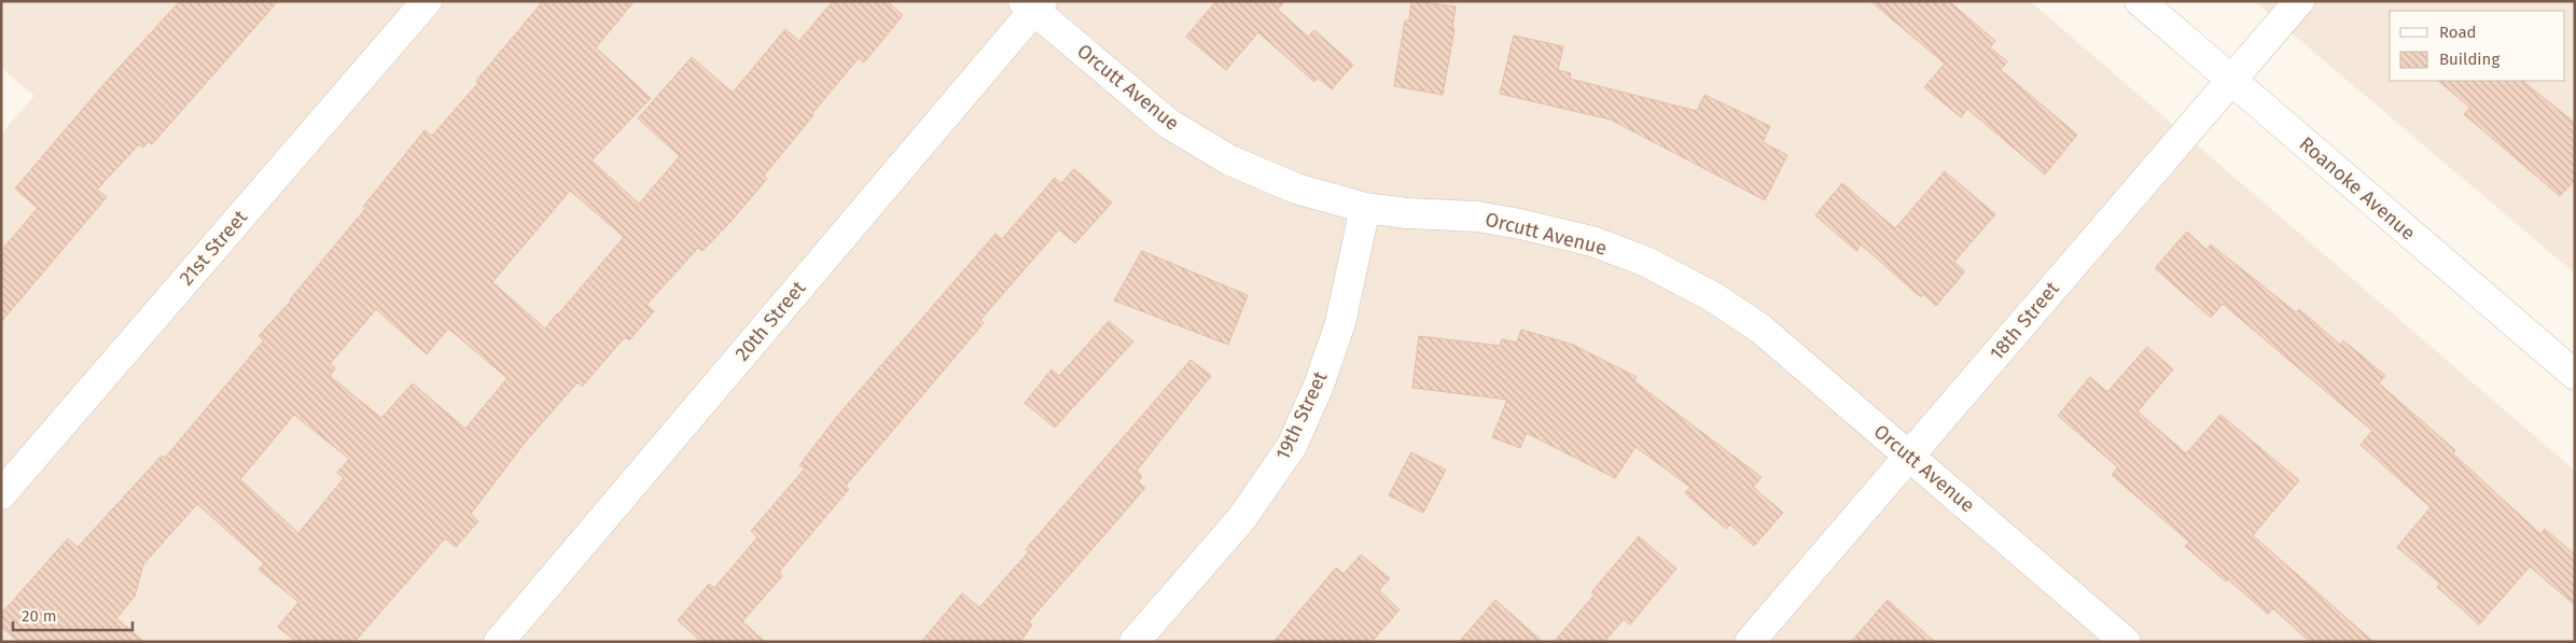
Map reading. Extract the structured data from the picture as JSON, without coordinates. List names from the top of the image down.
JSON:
{
  "streets": {
    "street": [
      "Orcutt Avenue",
      "Roanoke Avenue",
      "21st Street",
      "20th Street",
      "18th Street",
      "19th Street"
    ]
  },
  "crossings": [
    ["Orcutt Avenue", "20th Street"],
    ["Orcutt Avenue", "18th Street"],
    ["Orcutt Avenue", "19th Street"],
    ["Roanoke Avenue", "18th Street"]
  ],
  "legend": ["Road", "Building"],
  "scale_bar": "20 m"
}
